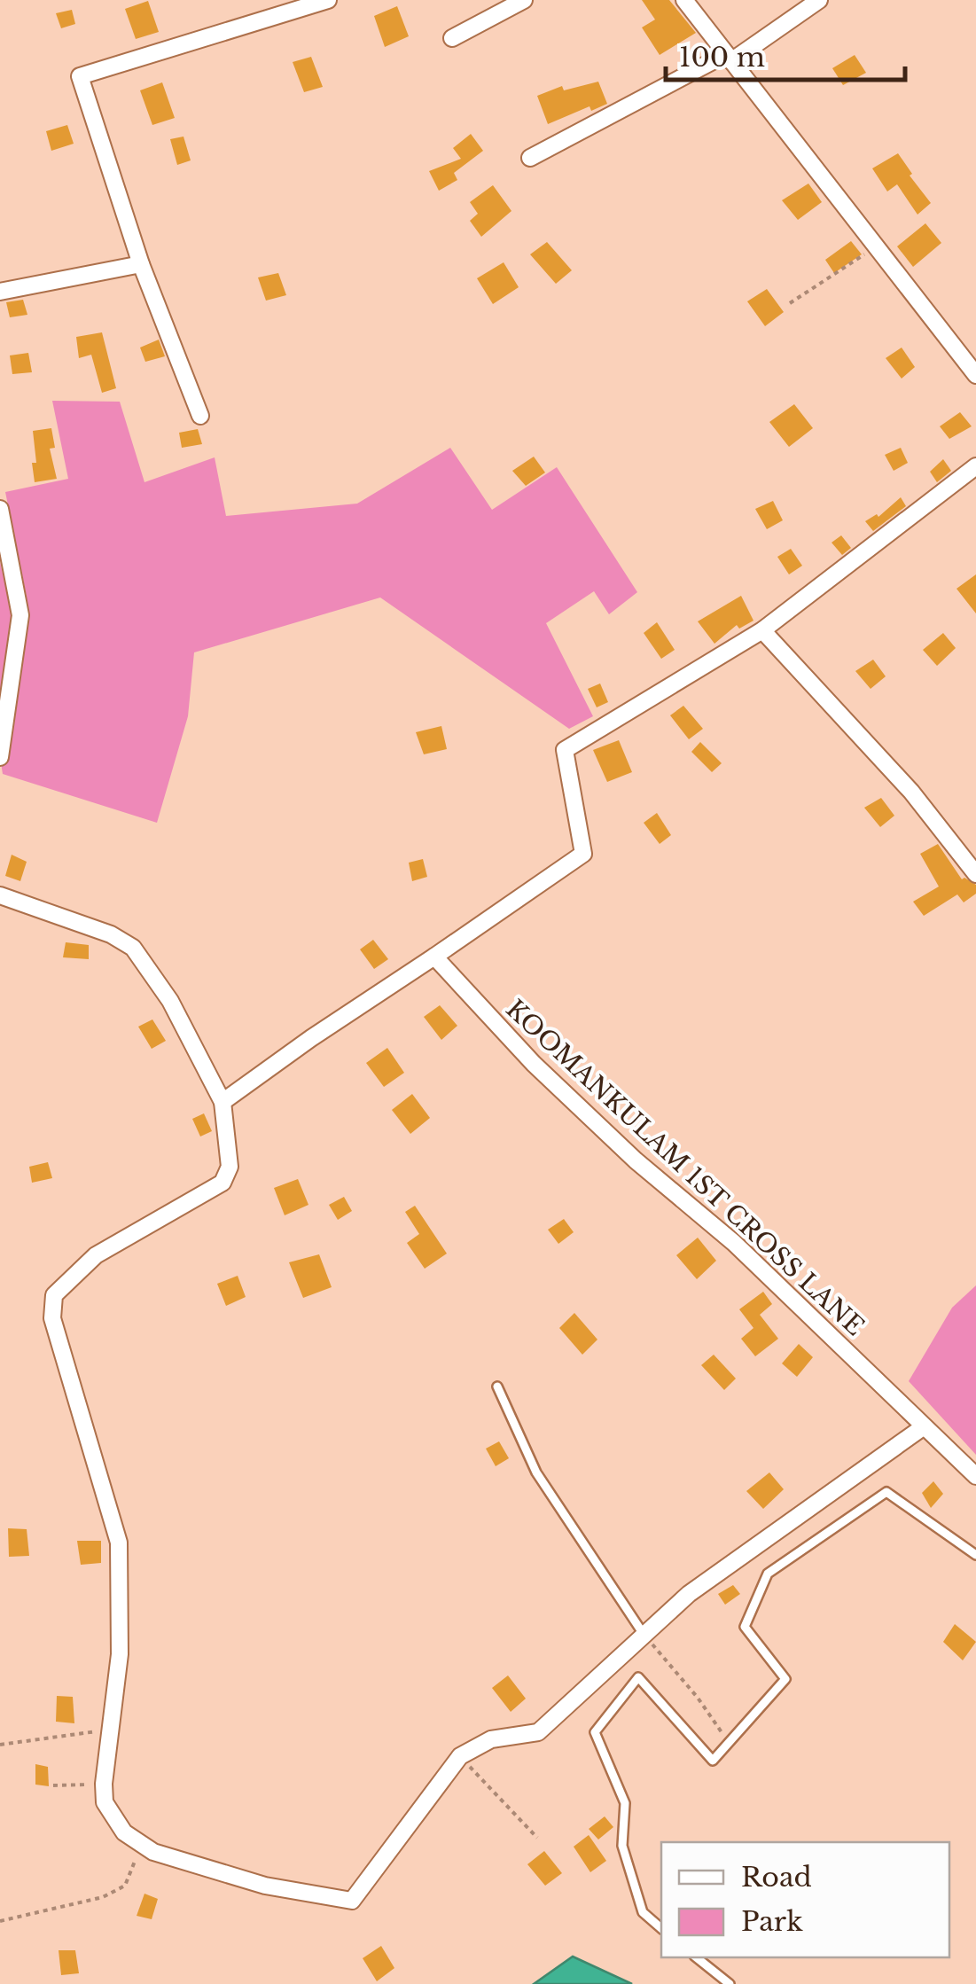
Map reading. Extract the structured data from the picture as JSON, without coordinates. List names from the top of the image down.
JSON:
{
  "streets": {
    "street": ["KOOMANKULAM 1ST CROSS LANE"]
  },
  "legend": ["Road", "Park"],
  "scale_bar": "100 m"
}
